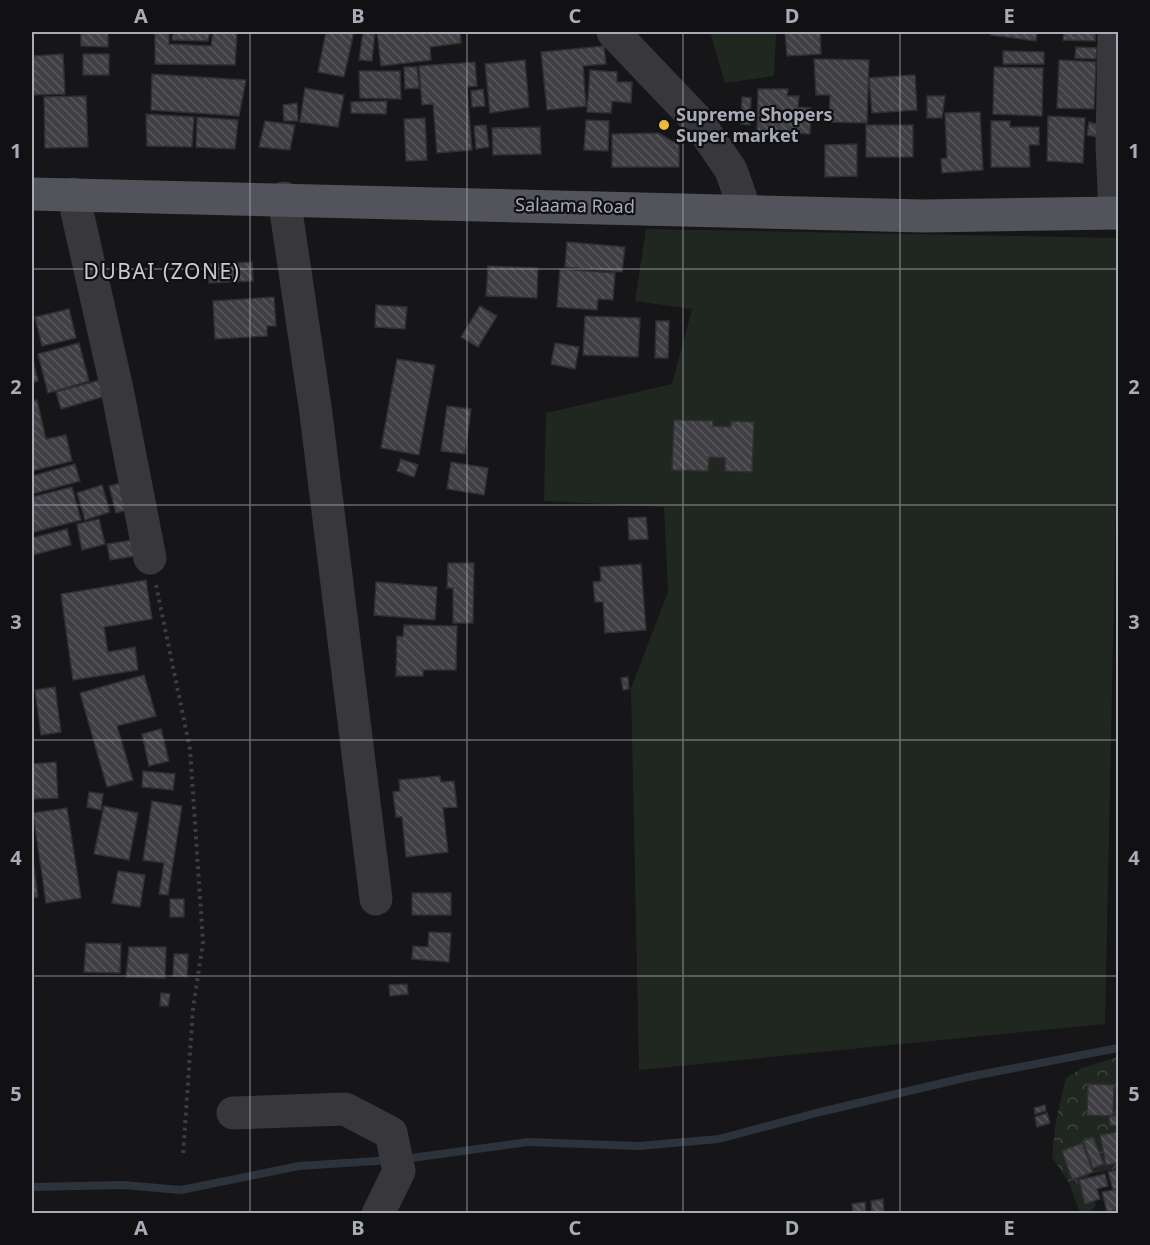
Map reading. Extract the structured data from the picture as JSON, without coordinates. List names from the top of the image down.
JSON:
{
  "streets": {
    "main road": ["Salaama Road"]
  },
  "districts": ["DUBAI (ZONE)"],
  "places": ["Supreme Shopers Super market"],
  "grid": {
    "columns": [
      "A",
      "B",
      "C",
      "D",
      "E"
    ],
    "rows": [
      "1",
      "2",
      "3",
      "4",
      "5"
    ]
  }
}
